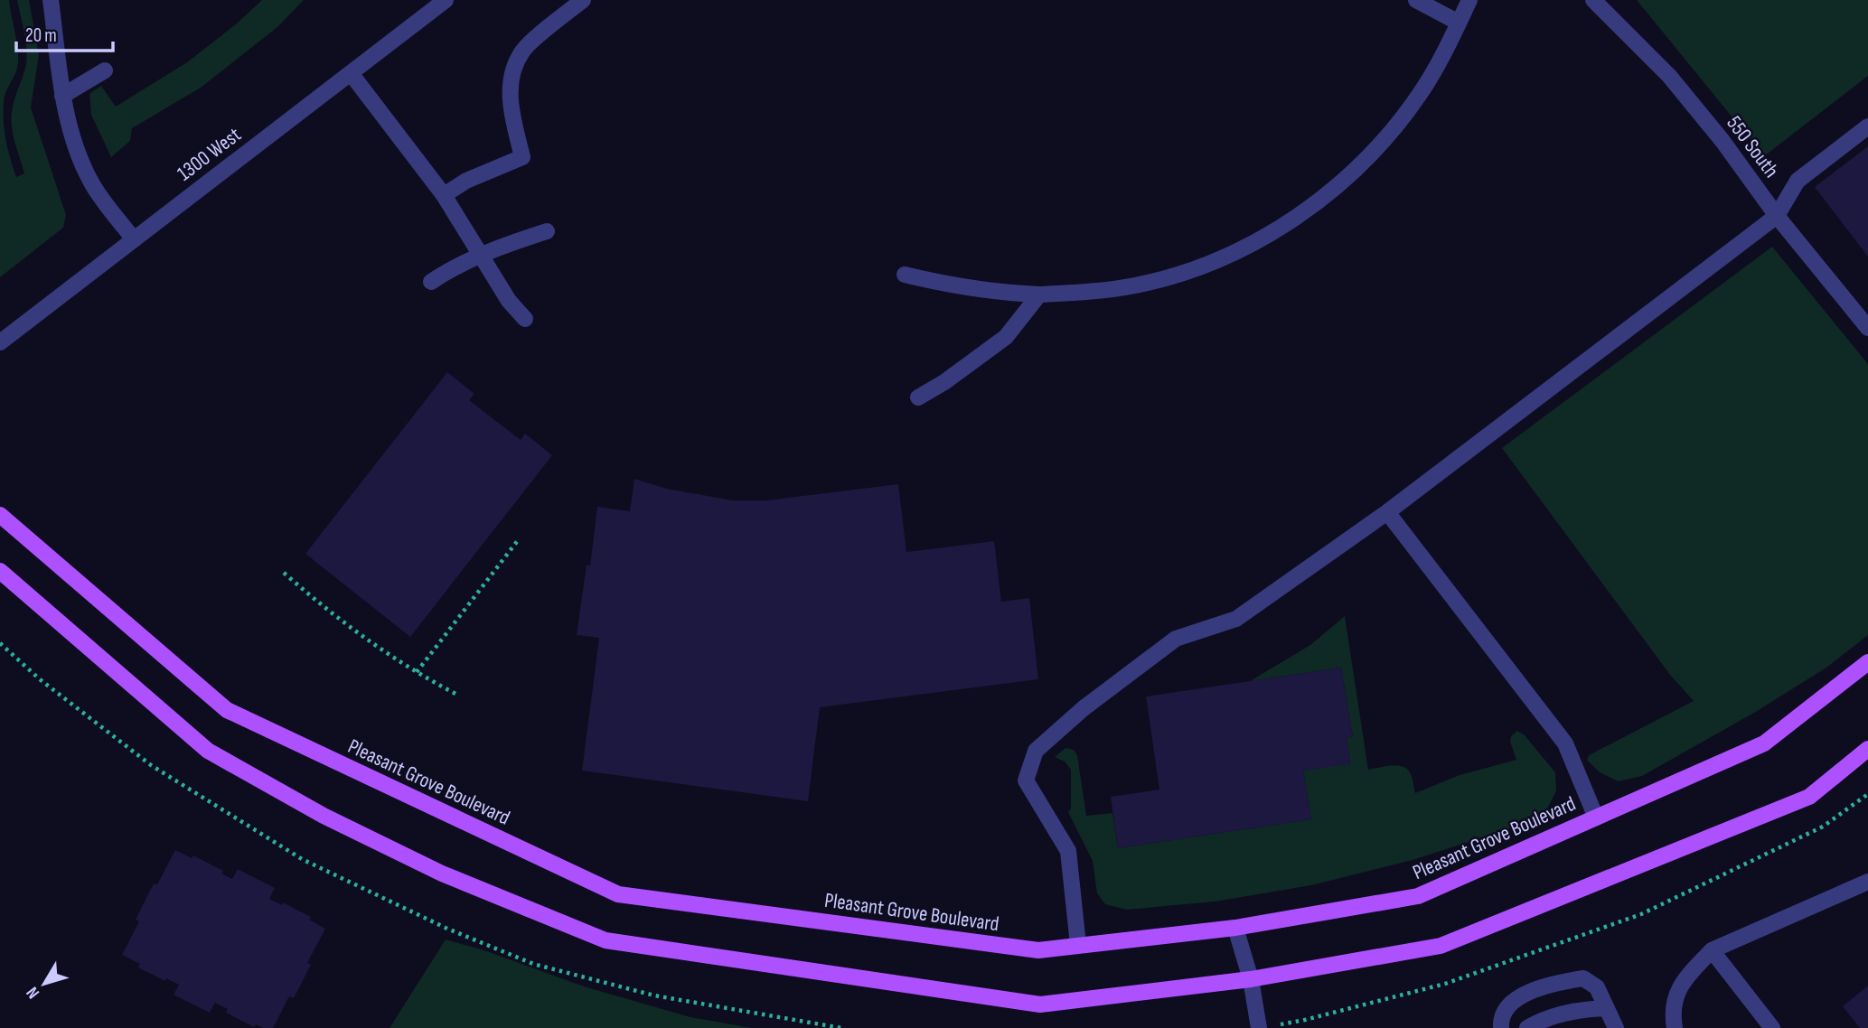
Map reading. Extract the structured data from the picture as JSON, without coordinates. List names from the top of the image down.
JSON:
{
  "streets": {
    "main road": ["Pleasant Grove Boulevard"],
    "street": ["550 South", "1300 West"]
  },
  "scale_bar": "20 m",
  "north": "bottom left"
}
